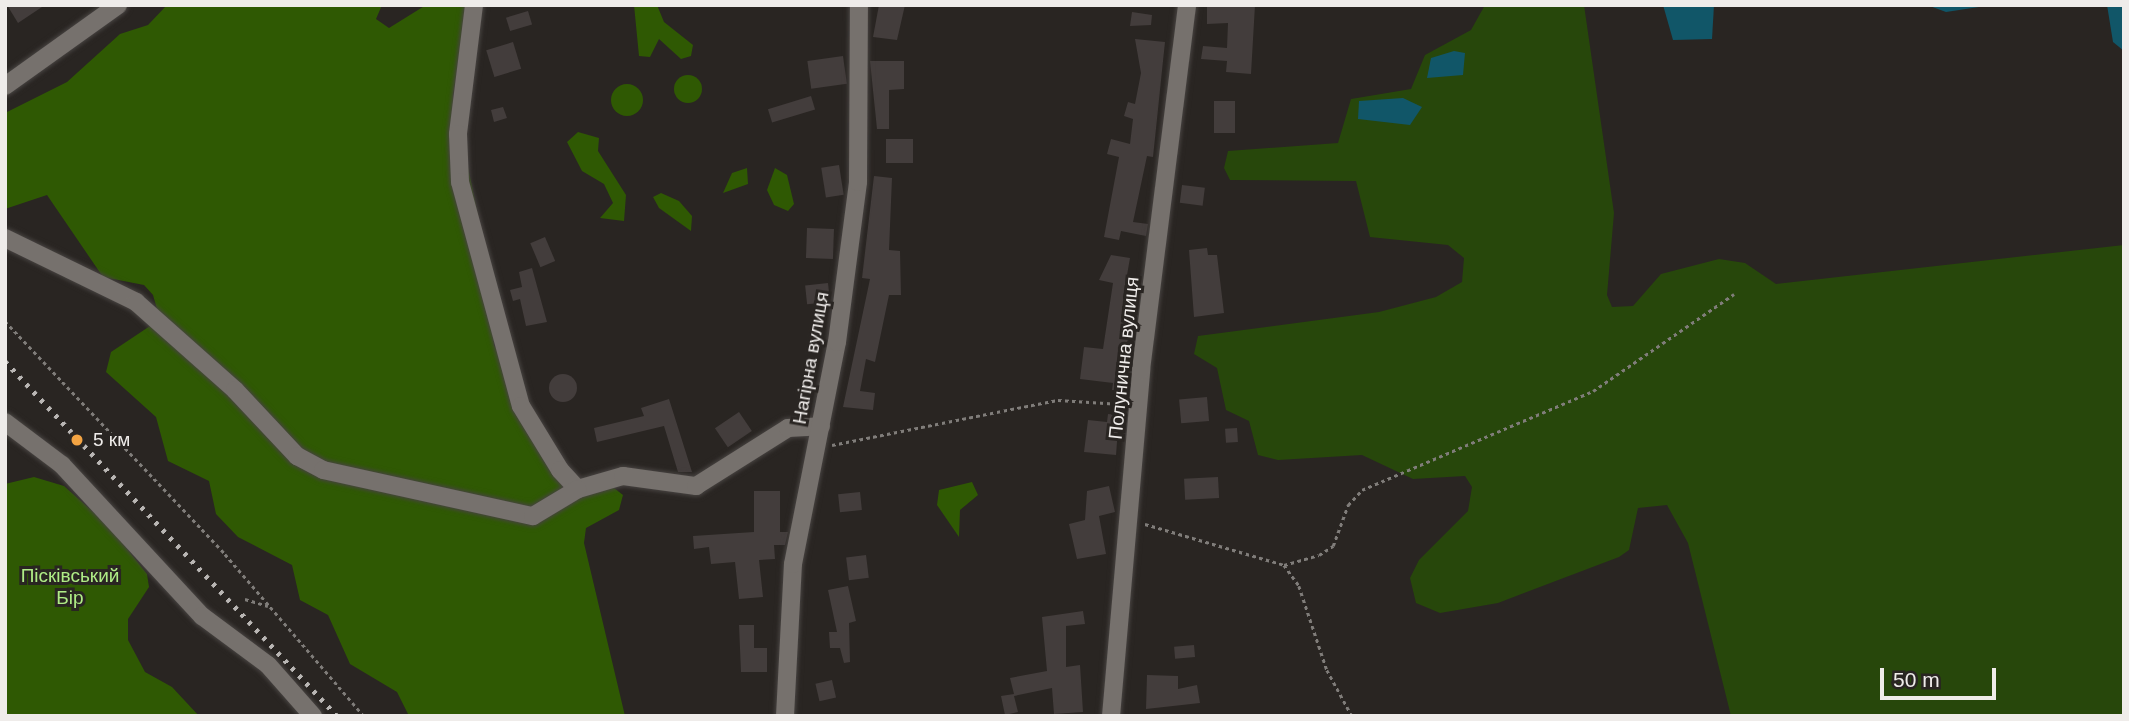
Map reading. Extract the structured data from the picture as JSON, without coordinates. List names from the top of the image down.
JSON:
{
  "streets": {
    "street": ["Нагірна вулиця", "Полунична вулиця"]
  },
  "parks": ["Пісківський Бір"],
  "places": ["5 км"],
  "scale_bar": "50 m"
}
